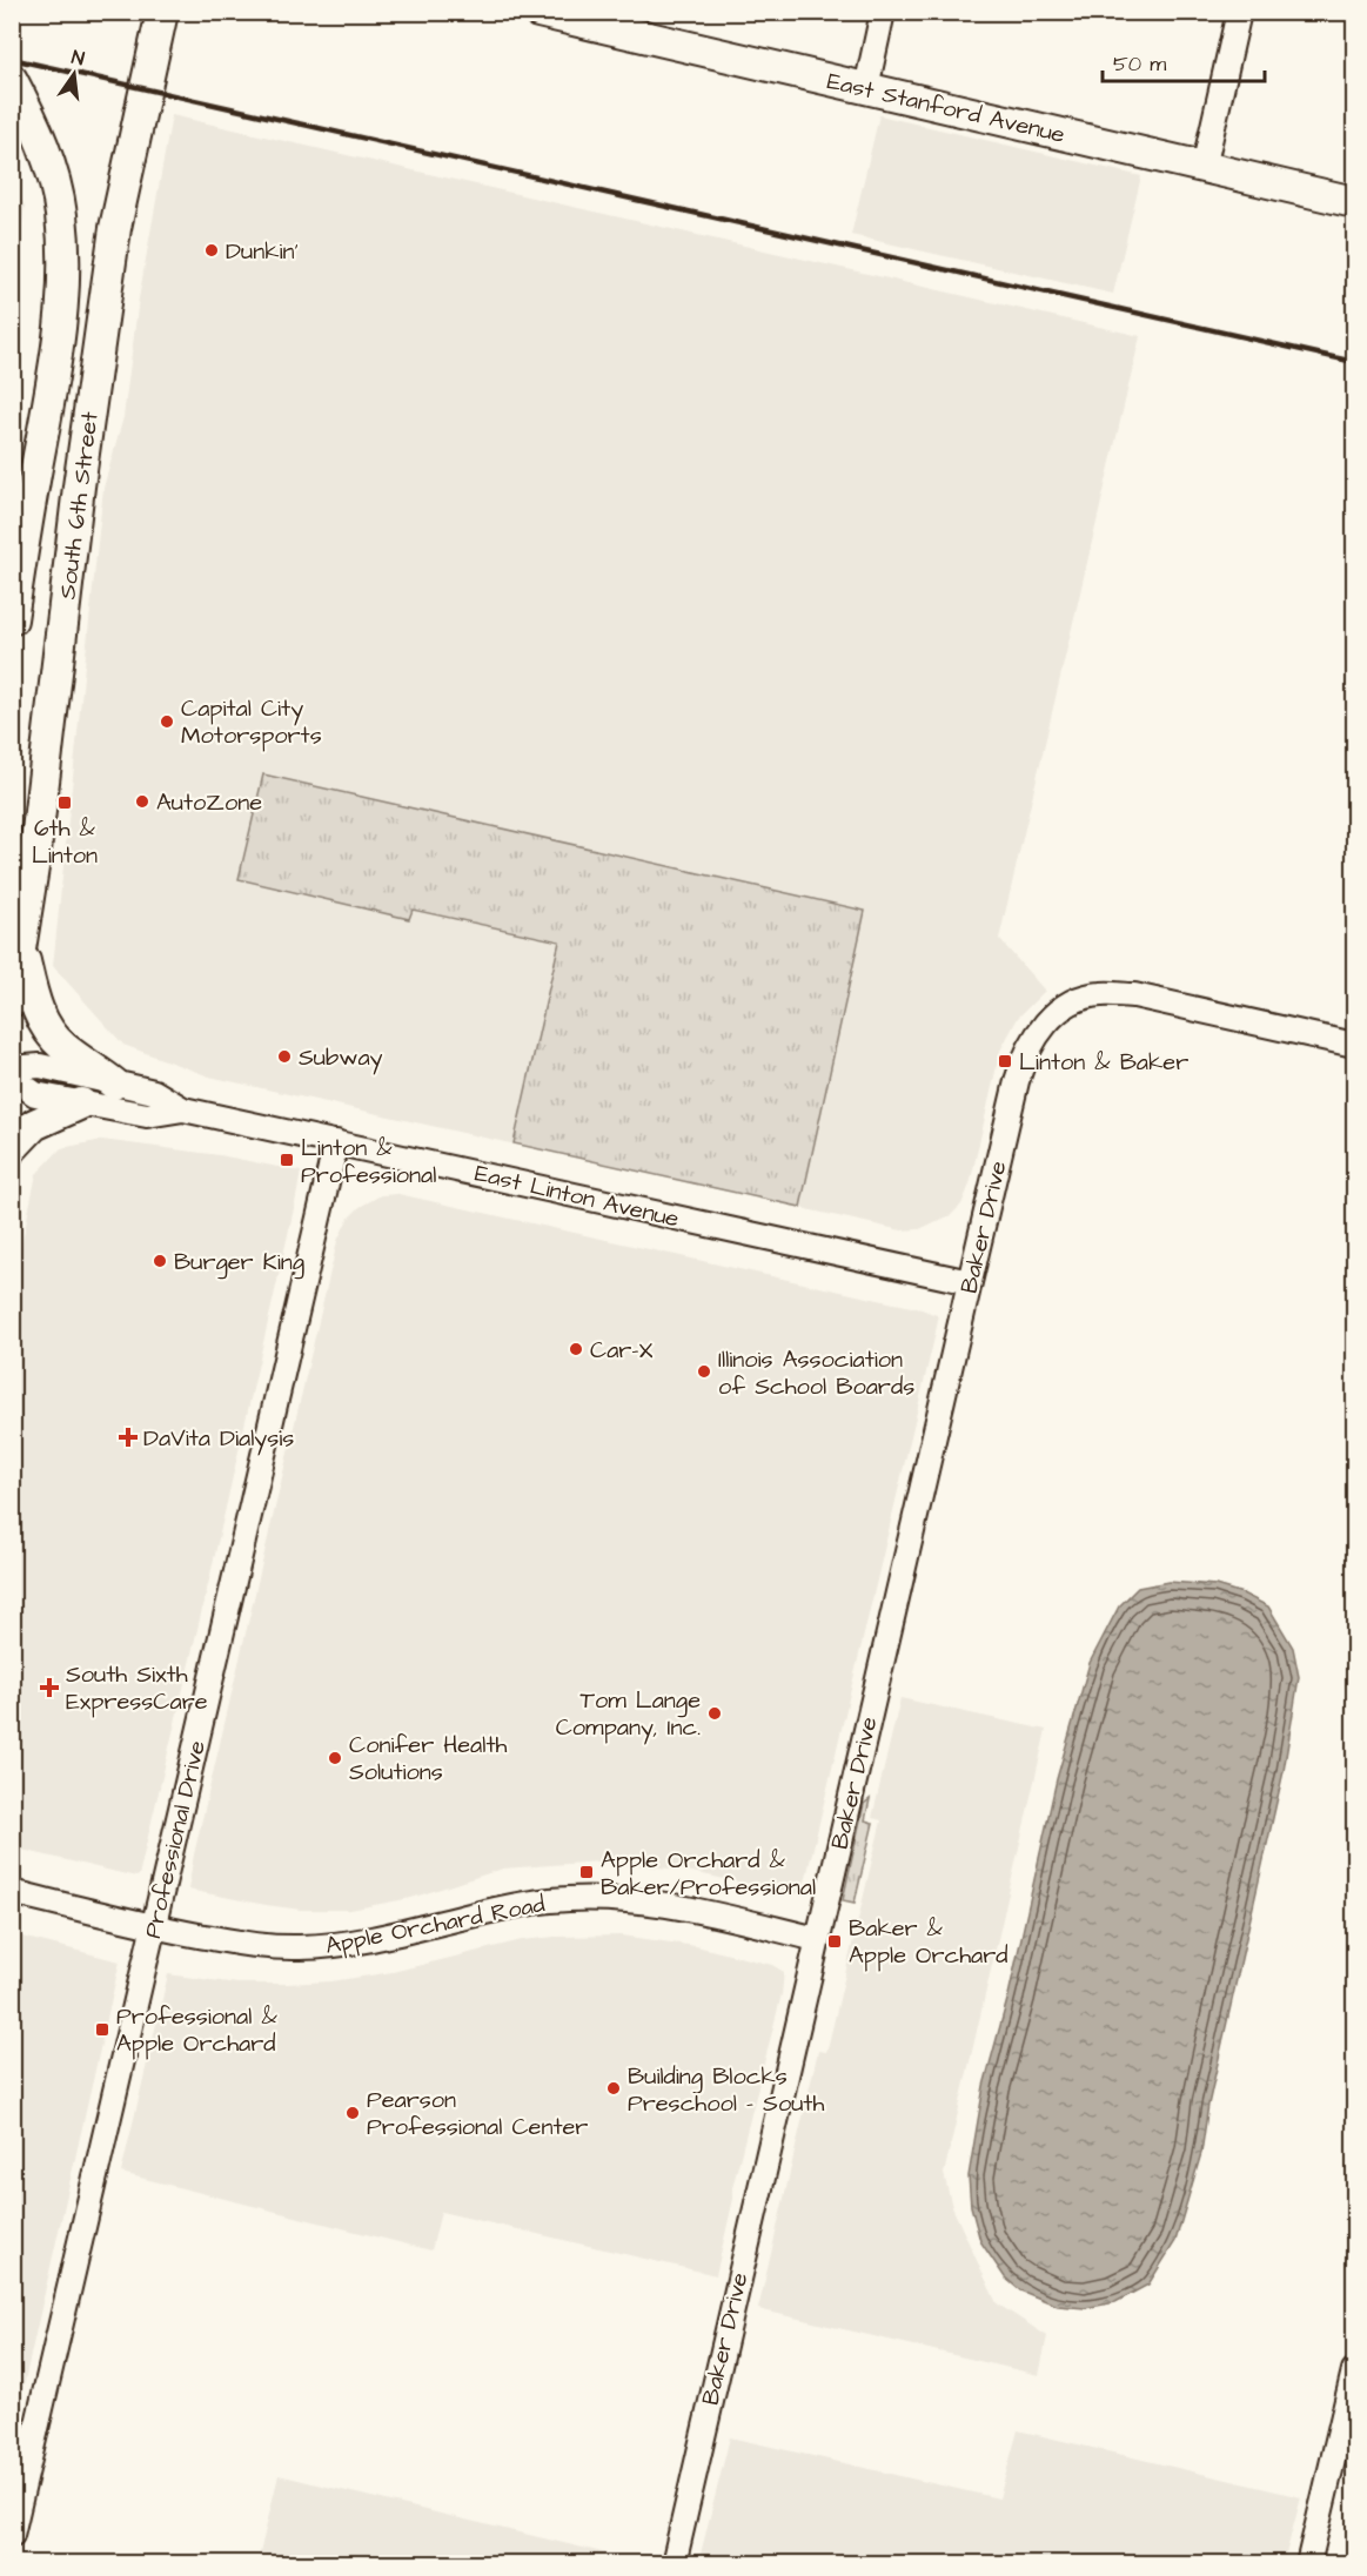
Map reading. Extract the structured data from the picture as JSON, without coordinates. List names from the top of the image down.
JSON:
{
  "streets": {
    "main road": ["East Stanford Avenue", "South 6th Street"],
    "street": [
      "East Linton Avenue",
      "Baker Drive",
      "Professional Drive",
      "Apple Orchard Road"
    ]
  },
  "crossings": [
    ["East Linton Avenue", "Baker Drive"],
    ["East Linton Avenue", "Professional Drive"],
    ["Baker Drive", "Apple Orchard Road"],
    ["Professional Drive", "Apple Orchard Road"]
  ],
  "places": {
    "other": [
      "Dunkin'",
      "Capital City Motorsports",
      "AutoZone",
      "Subway",
      "Burger King",
      "Car-X",
      "Illinois Association of School Boards",
      "Tom Lange Company, Inc.",
      "Conifer Health Solutions",
      "Building Blocks Preschool - South",
      "Pearson Professional Center"
    ],
    "transit": [
      "6th & Linton",
      "Linton & Baker",
      "Linton & Professional",
      "Apple Orchard & Baker/Professional",
      "Baker & Apple Orchard",
      "Professional & Apple Orchard"
    ],
    "health": ["DaVita Dialysis", "South Sixth ExpressCare"]
  },
  "scale_bar": "50 m",
  "north": "top"
}
